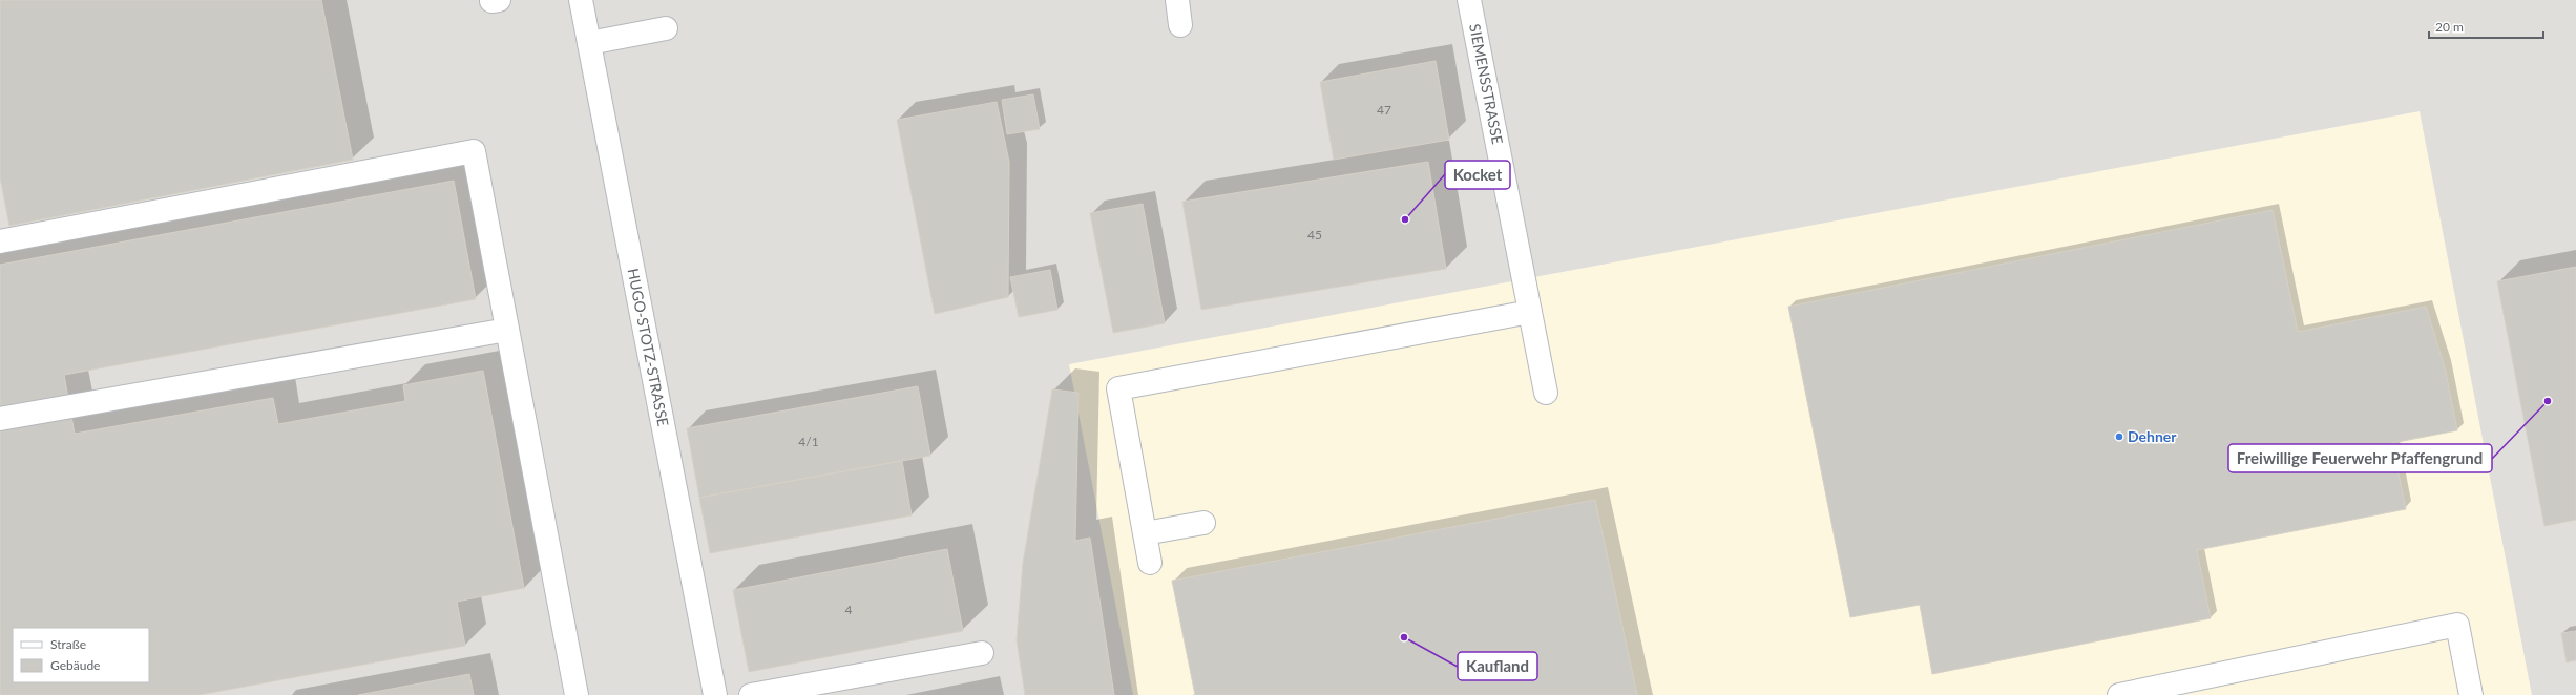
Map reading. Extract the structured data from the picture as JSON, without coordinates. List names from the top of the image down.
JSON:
{
  "streets": {
    "street": ["SIEMENSSTRASSE", "HUGO-STOTZ-STRASSE"]
  },
  "places": [
    "Kocket",
    "Freiwillige Feuerwehr Pfaffengrund",
    "Dehner",
    "Kaufland"
  ],
  "house_numbers": [
    "47",
    "45",
    "4/1",
    "4"
  ],
  "legend": ["Straße", "Gebäude"],
  "scale_bar": "20 m"
}
